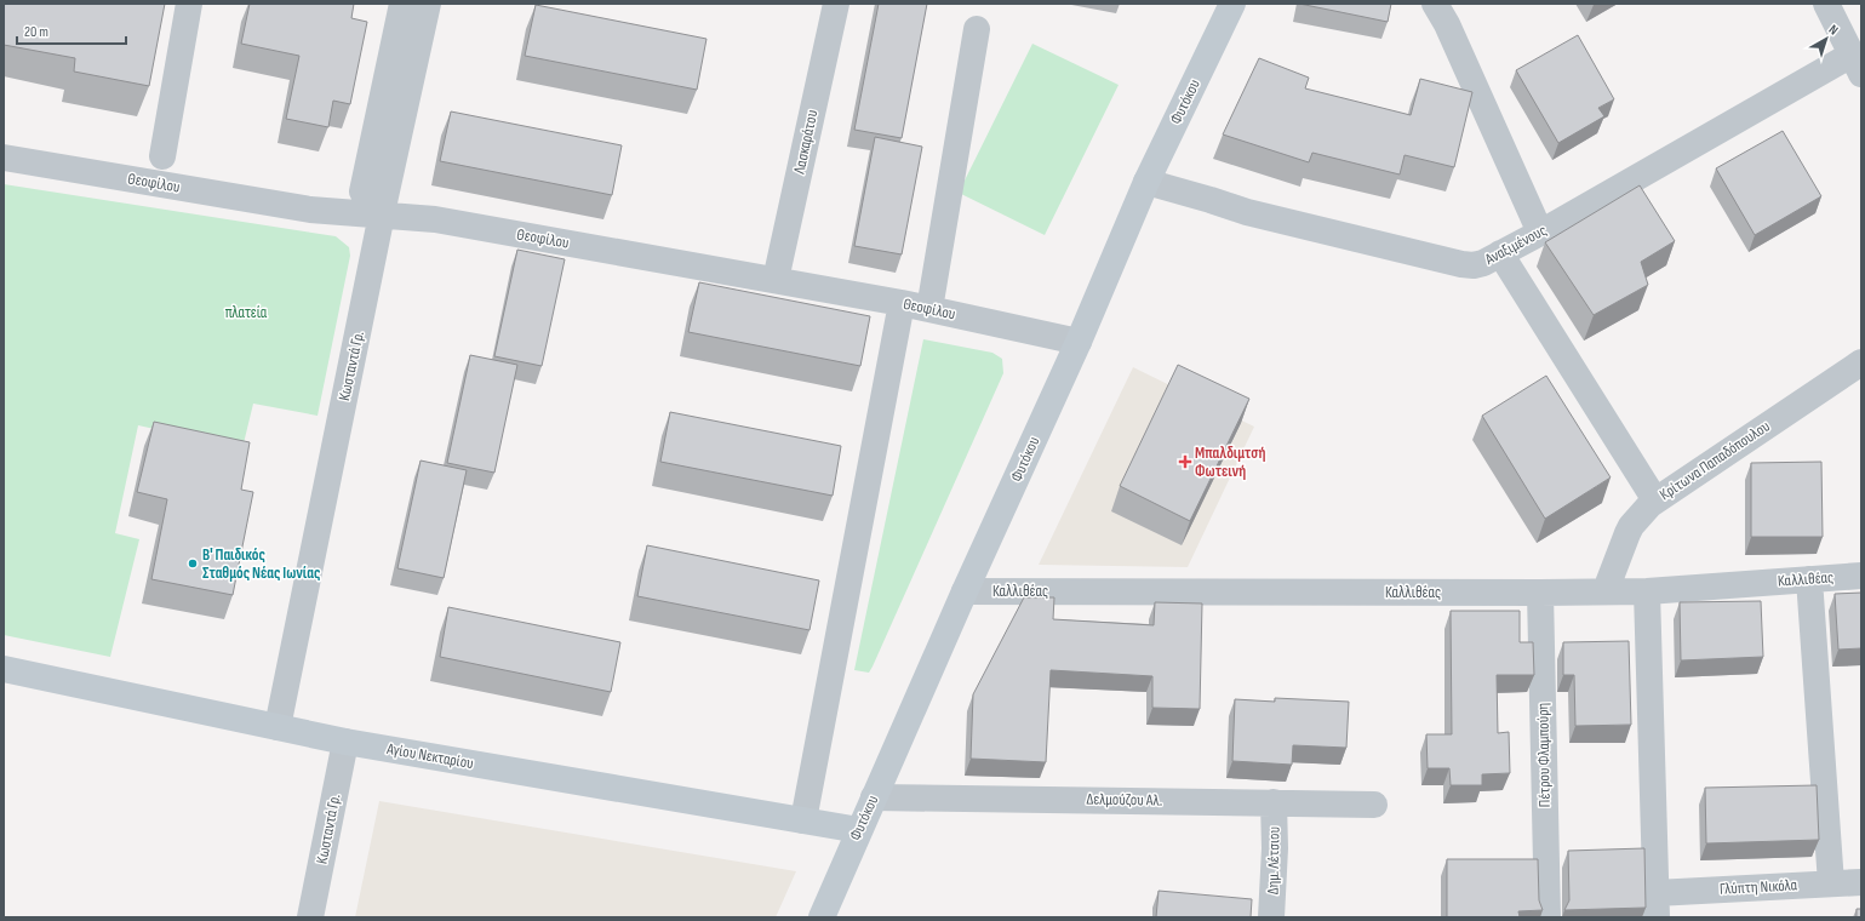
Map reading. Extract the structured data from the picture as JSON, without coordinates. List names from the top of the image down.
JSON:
{
  "streets": {
    "street": [
      "Φυτόκου",
      "Λασκαράτου",
      "Θεοφίλου",
      "Αναξιμένους",
      "Κωσταντά Γρ.",
      "Κρίτωνα Παπαδόπουλου",
      "Καλλιθέας",
      "Πέτρου Φλαμπούρη",
      "Αγίου Νεκταρίου",
      "Δελμούζου Αλ.",
      "Δημ. Λέτσιου",
      "Γλύπτη Νικόλα"
    ]
  },
  "crossings": [
    ["Φυτόκου", "Θεοφίλου"],
    ["Φυτόκου", "Αναξιμένους"],
    ["Φυτόκου", "Καλλιθέας"],
    ["Φυτόκου", "Αγίου Νεκταρίου"],
    ["Φυτόκου", "Δελμούζου Αλ."],
    ["Λασκαράτου", "Θεοφίλου"],
    ["Θεοφίλου", "Κωσταντά Γρ."],
    ["Κωσταντά Γρ.", "Αγίου Νεκταρίου"],
    ["Κρίτωνα Παπαδόπουλου", "Καλλιθέας"],
    ["Καλλιθέας", "Πέτρου Φλαμπούρη"],
    ["Δελμούζου Αλ.", "Δημ. Λέτσιου"]
  ],
  "parks": ["πλατεία"],
  "places": {
    "health": ["Μπαλδιμτσή Φωτεινή"],
    "other": ["Β' Παιδικός Σταθμός Νέας Ιωνίας"]
  },
  "scale_bar": "20 m",
  "north": "top right"
}
